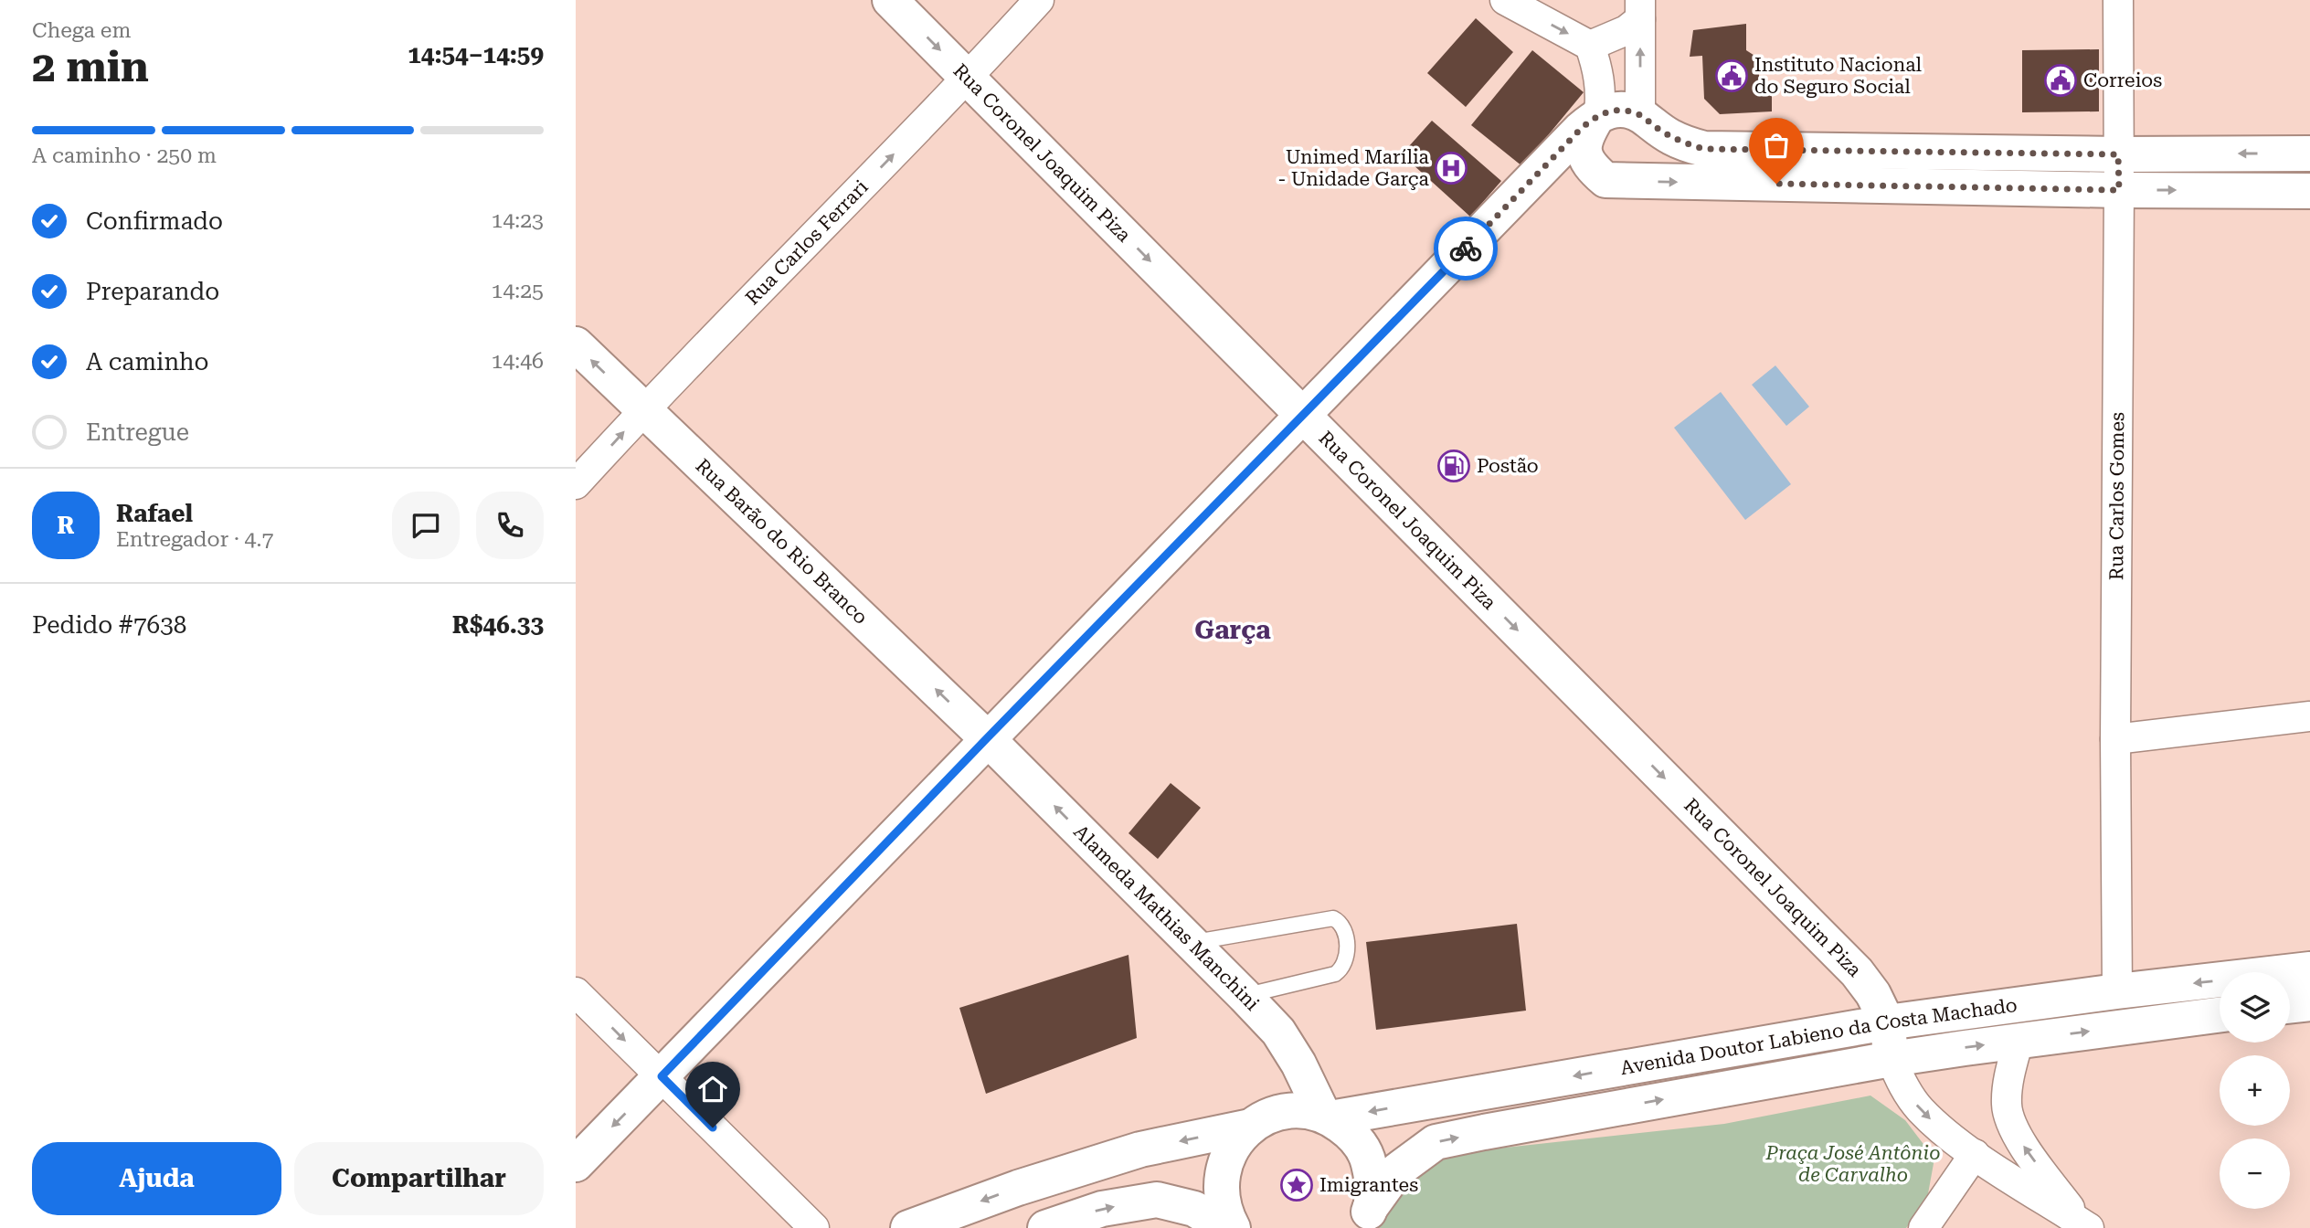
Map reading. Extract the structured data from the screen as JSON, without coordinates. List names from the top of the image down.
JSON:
{
  "streets": {
    "main road": [
      "Rua Coronel Joaquim Piza",
      "Rua Barão do Rio Branco",
      "Alameda Mathias Manchini",
      "Avenida Doutor Labieno da Costa Machado"
    ],
    "street": ["Rua Carlos Ferrari", "Rua Carlos Gomes"]
  },
  "crossings": [
    ["Rua Coronel Joaquim Piza", "Rua Carlos Ferrari"],
    ["Rua Coronel Joaquim Piza", "Avenida Doutor Labieno da Costa Machado"],
    ["Rua Carlos Ferrari", "Rua Barão do Rio Branco"],
    ["Rua Carlos Gomes", "Avenida Doutor Labieno da Costa Machado"],
    ["Rua Barão do Rio Branco", "Alameda Mathias Manchini"],
    ["Alameda Mathias Manchini", "Avenida Doutor Labieno da Costa Machado"]
  ],
  "one_way": [
    "Rua Coronel Joaquim Piza",
    "Rua Carlos Ferrari",
    "Rua Barão do Rio Branco",
    "Alameda Mathias Manchini"
  ],
  "districts": ["Garça"],
  "parks": ["Praça José Antônio de Carvalho"],
  "places": {
    "public building": ["Instituto Nacional do Seguro Social", "Correios"],
    "hospital": ["Unimed Marília - Unidade Garça"],
    "fuel station": ["Postão"],
    "place": ["Imigrantes"]
  },
  "page": {
    "heading": ["2 min", "Chega em", "14:54–14:59"],
    "panel": [
      "Rafael",
      "Entregador · 4.7",
      "Pedido #7638",
      "R$46.33"
    ],
    "bar": "A caminho · 250 m",
    "list": [
      ["Confirmado", "14:23"],
      ["Preparando", "14:25"],
      ["A caminho", "14:46"],
      "Entregue"
    ],
    "round": "R",
    "map_buttons": ["+", "−"],
    "buttons": ["Ajuda", "Compartilhar"]
  }
}
